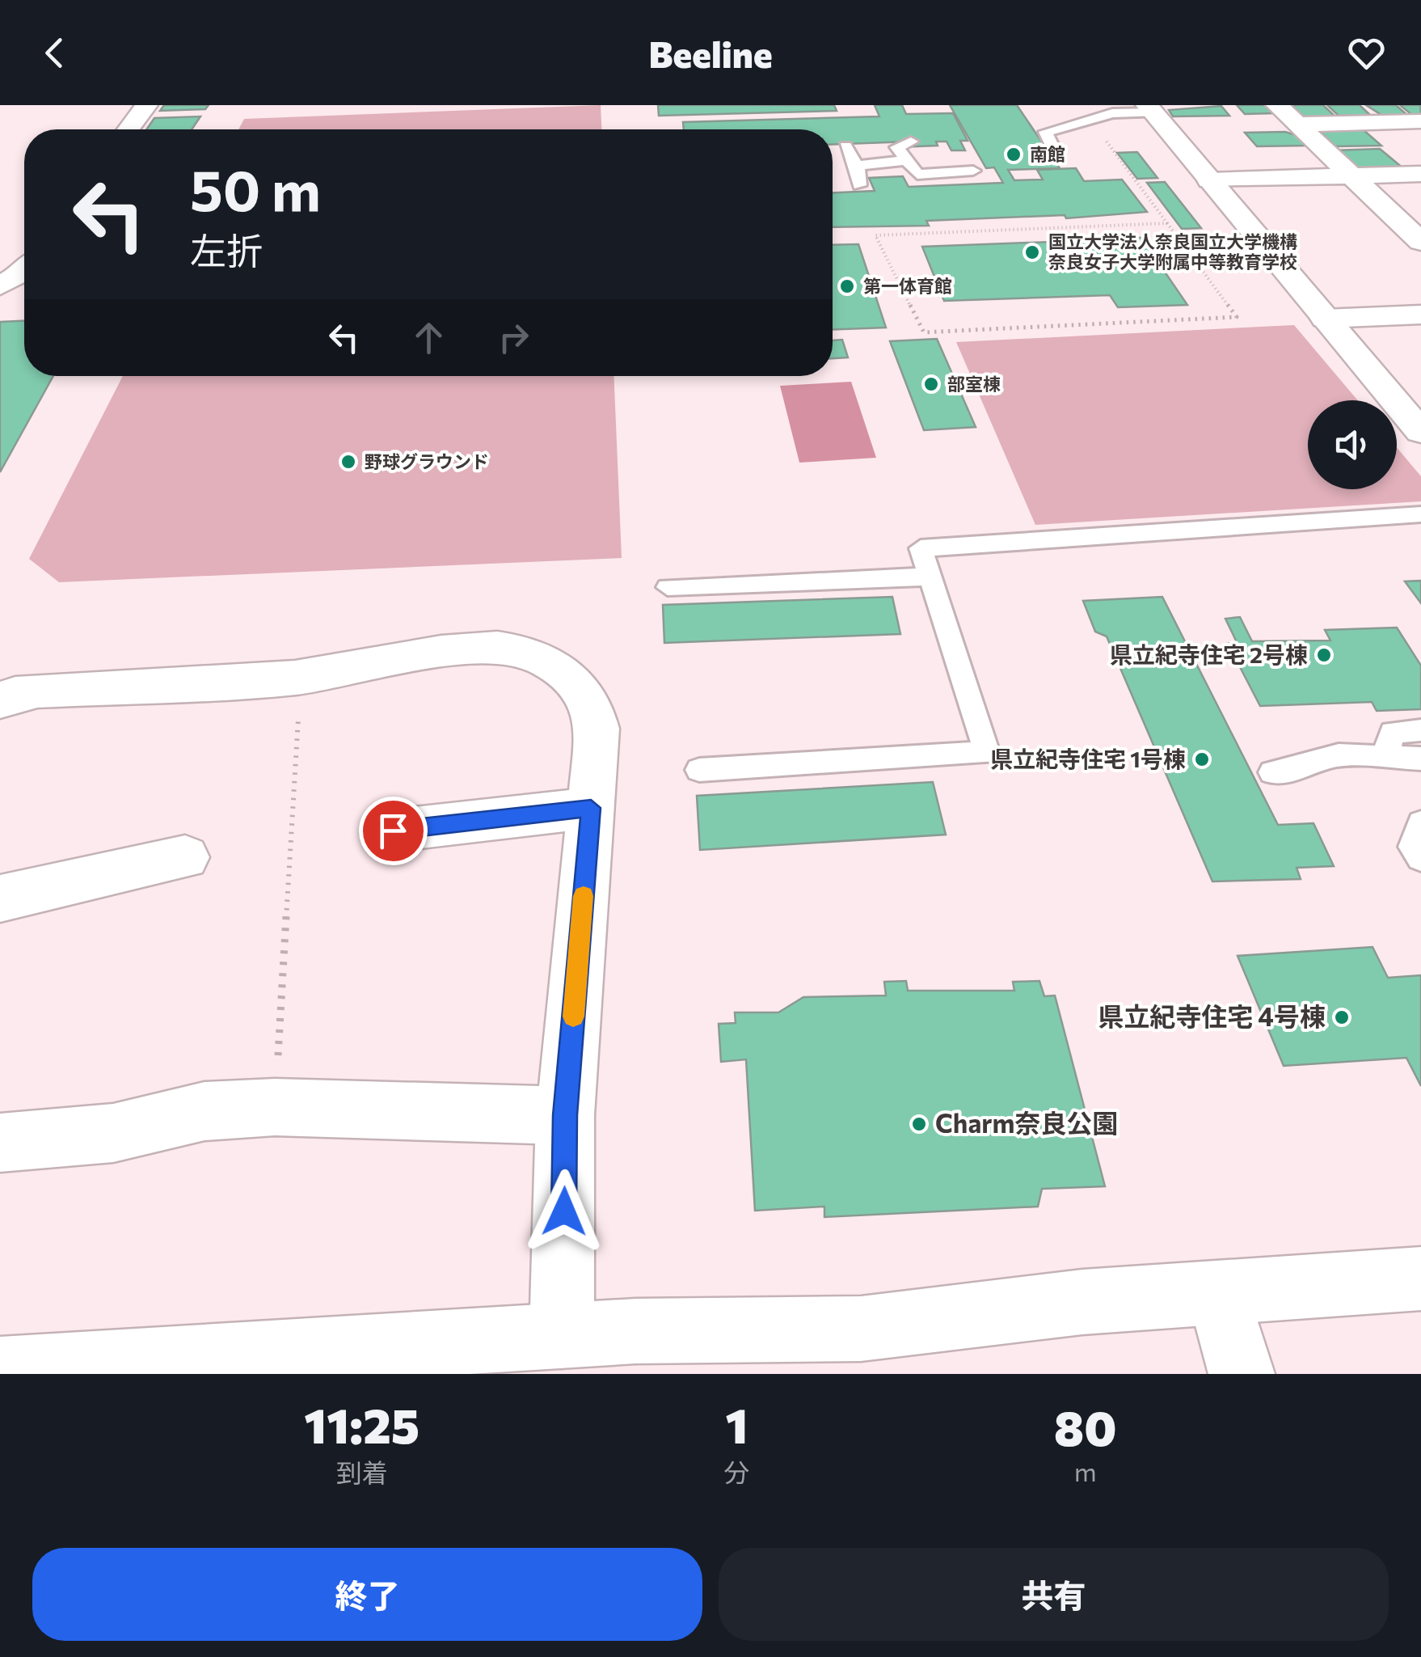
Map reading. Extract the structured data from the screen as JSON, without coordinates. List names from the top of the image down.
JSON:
{
  "places": [
    "南館",
    "国立大学法人奈良国立大学機構 奈良女子大学附属中等教育学校",
    "第一体育館",
    "部室棟",
    "野球グラウンド",
    "県立紀寺住宅 2号棟",
    "県立紀寺住宅 1号棟",
    "県立紀寺住宅 4号棟",
    "Charm奈良公園"
  ],
  "page": {
    "header": "Beeline",
    "turn": ["50 m", "左折"],
    "eta": [
      "11:25",
      "到着",
      "1",
      "分",
      "80",
      "m"
    ],
    "buttons": ["終了", "共有"]
  }
}
